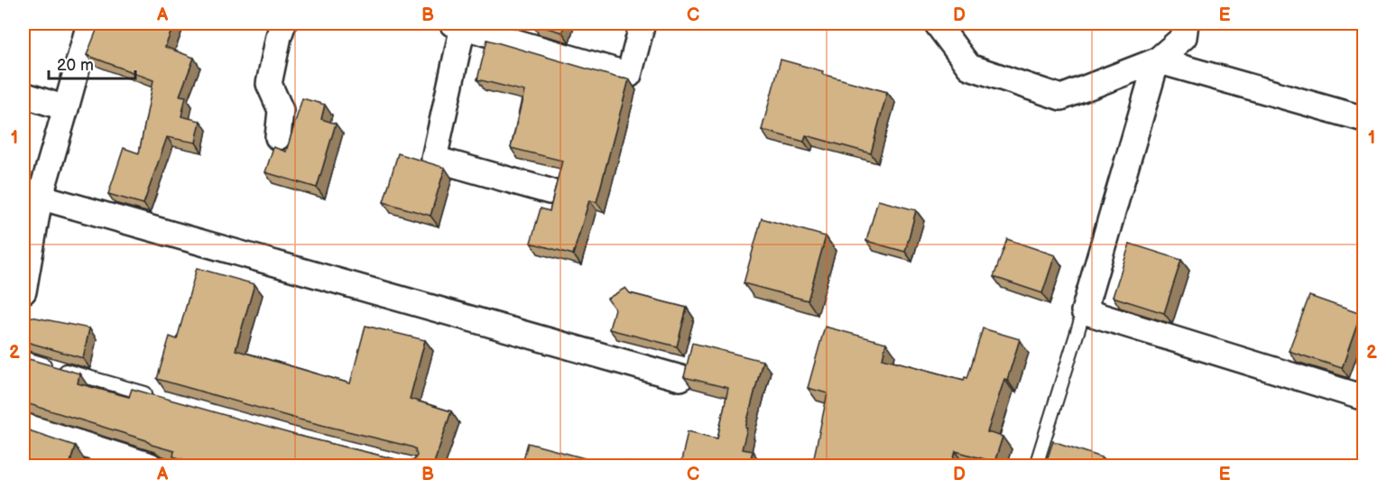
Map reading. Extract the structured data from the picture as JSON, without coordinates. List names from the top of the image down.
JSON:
{
  "scale_bar": "20 m",
  "grid": {
    "columns": [
      "A",
      "B",
      "C",
      "D",
      "E"
    ],
    "rows": ["1", "2"]
  }
}
